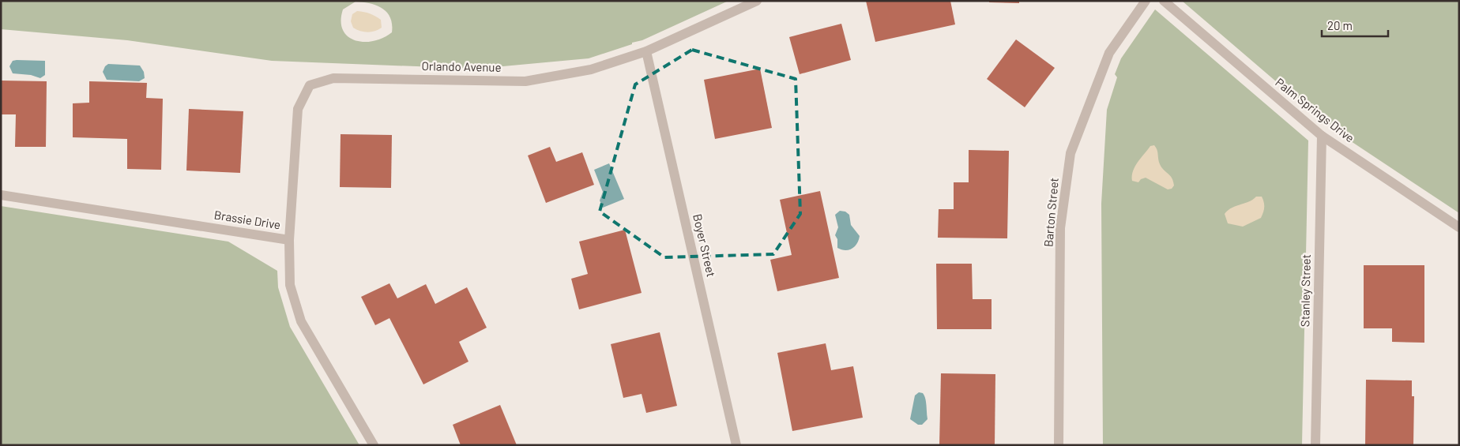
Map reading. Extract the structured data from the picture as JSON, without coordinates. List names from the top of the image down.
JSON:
{
  "streets": {
    "street": [
      "Orlando Avenue",
      "Palm Springs Drive",
      "Barton Street",
      "Brassie Drive",
      "Boyer Street",
      "Stanley Street"
    ]
  },
  "crossings": [
    ["Orlando Avenue", "Brassie Drive"],
    ["Orlando Avenue", "Boyer Street"],
    ["Palm Springs Drive", "Stanley Street"]
  ],
  "scale_bar": "20 m"
}
